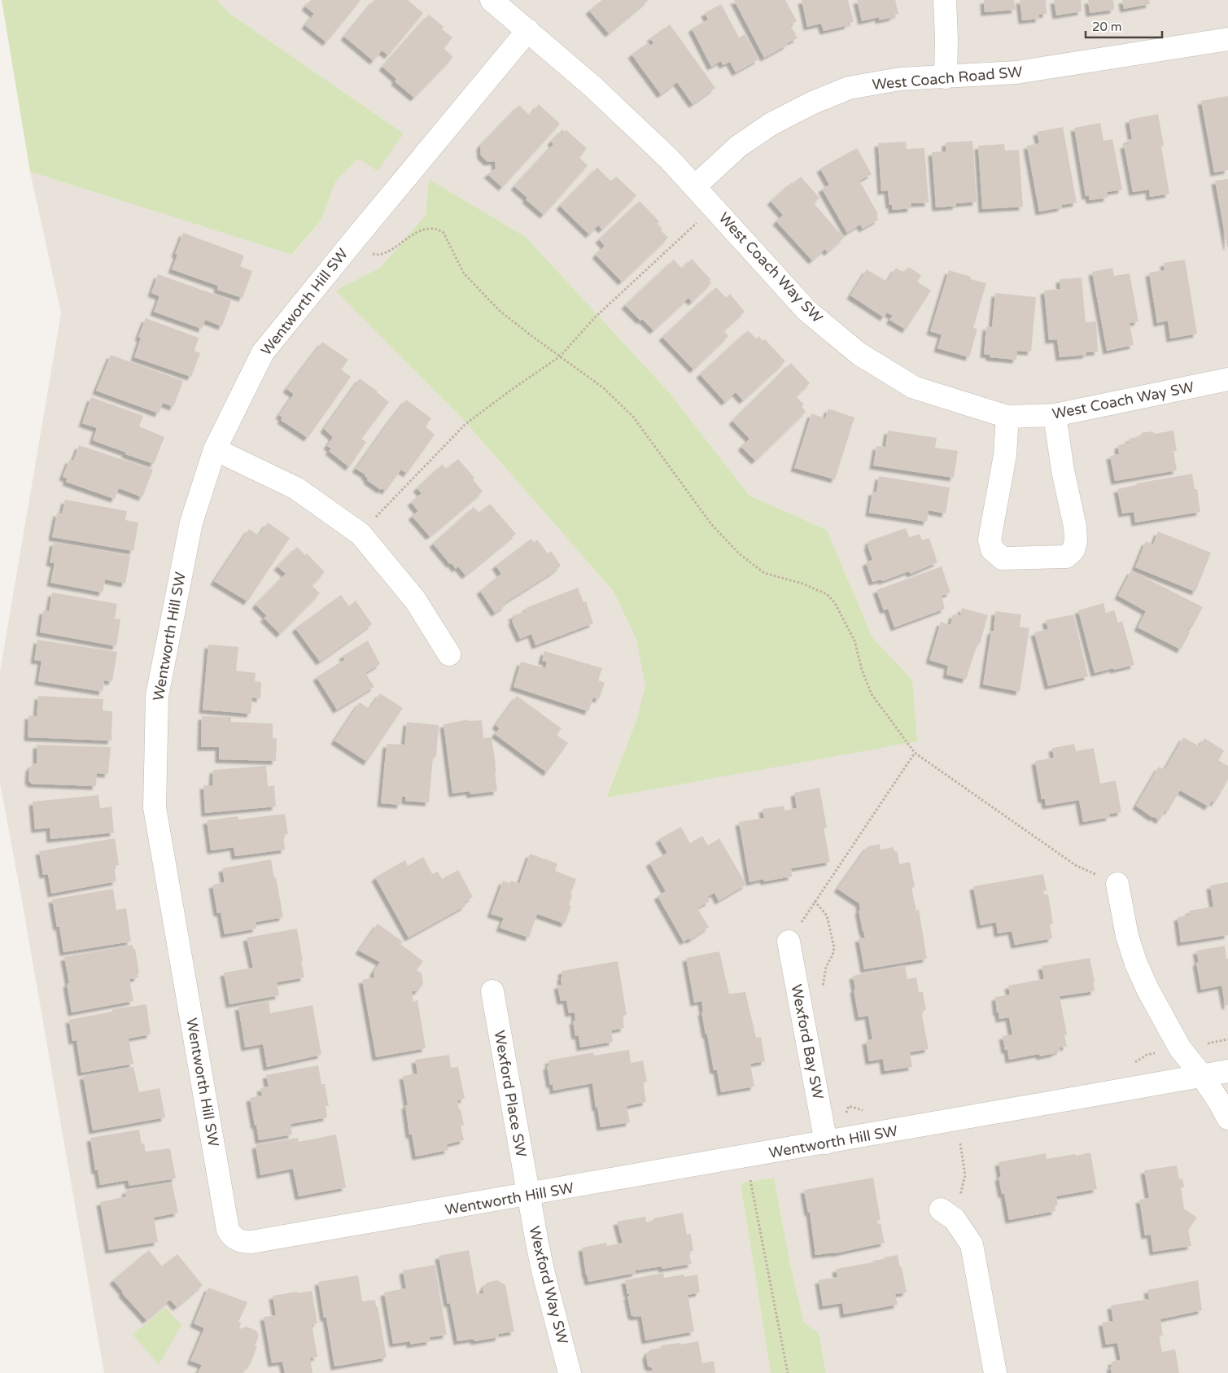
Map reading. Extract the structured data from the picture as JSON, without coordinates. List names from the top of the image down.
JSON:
{
  "streets": {
    "street": [
      "West Coach Road SW",
      "West Coach Way SW",
      "Wentworth Hill SW",
      "Wexford Bay SW",
      "Wexford Place SW",
      "Wexford Way SW"
    ]
  },
  "crossings": [
    ["West Coach Road SW", "West Coach Way SW"],
    ["West Coach Way SW", "Wentworth Hill SW"],
    ["Wentworth Hill SW", "Wexford Bay SW"],
    ["Wentworth Hill SW", "Wexford Place SW"],
    ["Wentworth Hill SW", "Wexford Way SW"],
    ["Wexford Place SW", "Wexford Way SW"]
  ],
  "scale_bar": "20 m"
}
